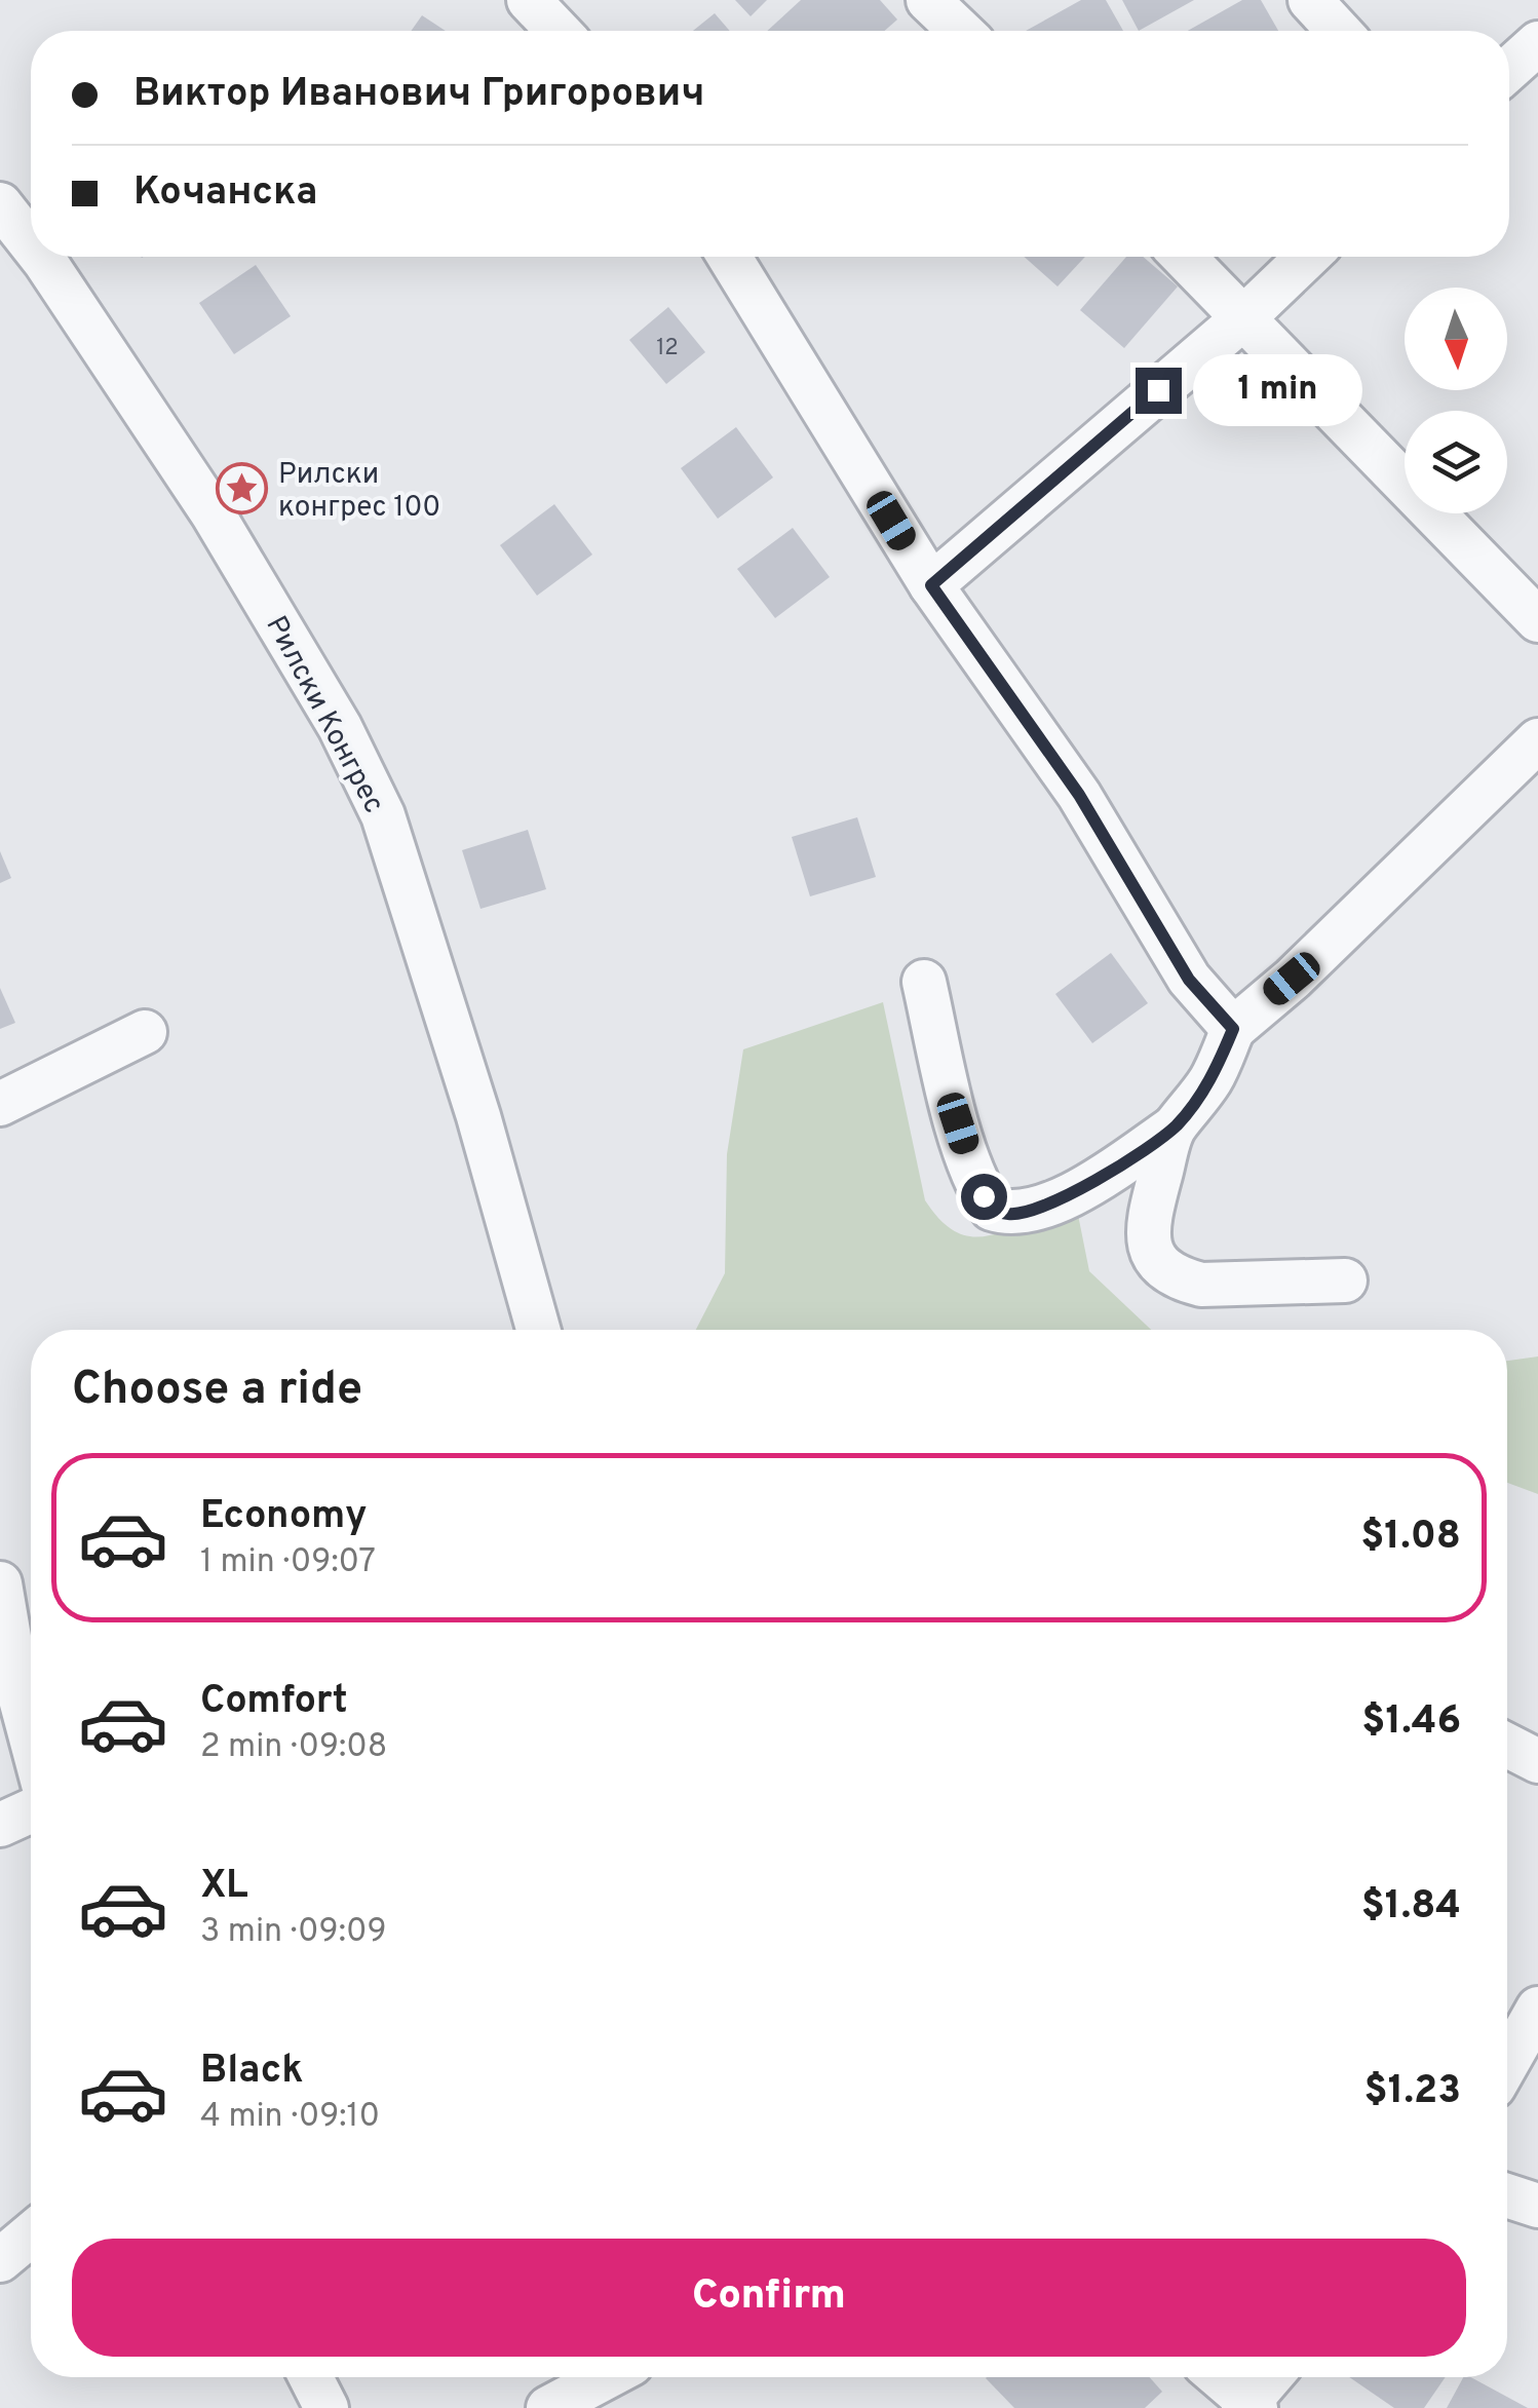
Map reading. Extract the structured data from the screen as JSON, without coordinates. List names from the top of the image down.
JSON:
{
  "streets": {
    "street": ["Рилски Конгрес"]
  },
  "places": {
    "place": ["Рилски конгрес 100"]
  },
  "house_numbers": ["12"],
  "north": "bottom",
  "page": {
    "banner": ["Виктор Иванович Григорович", "Кочанска"],
    "bubble": "1 min",
    "heading": "Choose a ride",
    "list": [
      {
        "name": "Economy",
        "note": "1 min · 09:07",
        "value": "$1.08"
      },
      {
        "name": "Comfort",
        "note": "2 min · 09:08",
        "value": "$1.46"
      },
      {
        "name": "XL",
        "note": "3 min · 09:09",
        "value": "$1.84"
      },
      {
        "name": "Black",
        "note": "4 min · 09:10",
        "value": "$1.23"
      }
    ],
    "buttons": "Confirm"
  }
}
